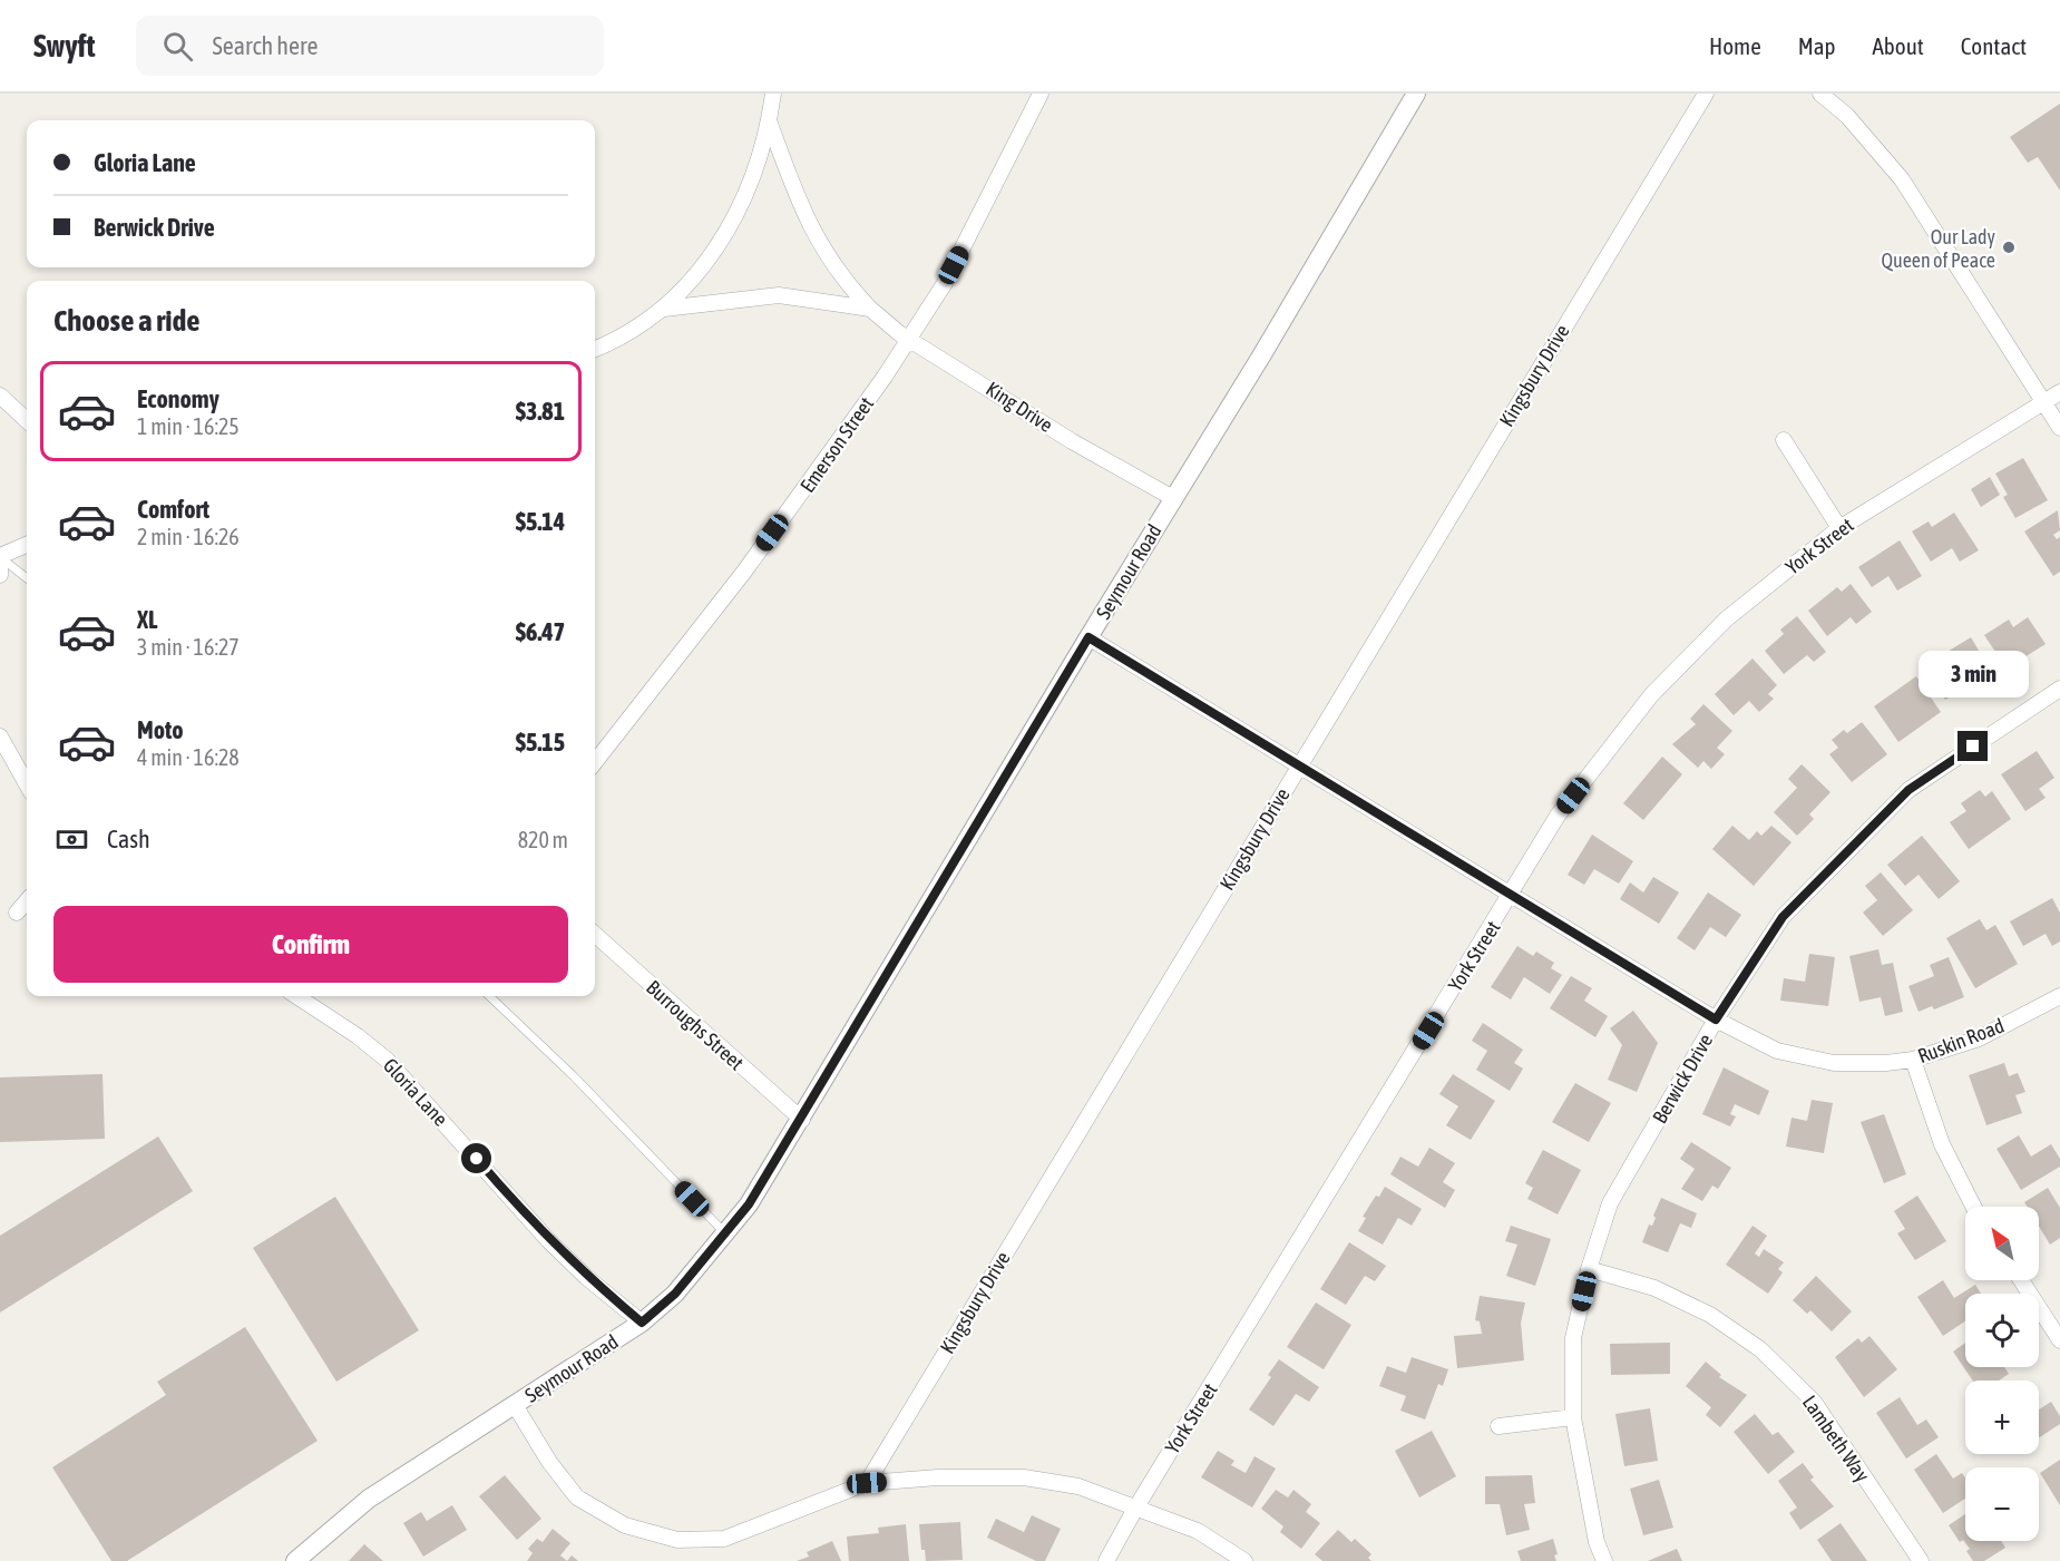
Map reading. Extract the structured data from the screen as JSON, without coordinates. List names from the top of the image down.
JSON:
{
  "streets": {
    "street": [
      "Kingsbury Drive",
      "King Drive",
      "Emerson Street",
      "York Street",
      "Seymour Road",
      "Burroughs Street",
      "Ruskin Road",
      "Berwick Drive",
      "Gloria Lane",
      "Lambeth Way"
    ]
  },
  "crossings": [
    ["Kingsbury Drive", "Ruskin Road"],
    ["King Drive", "Emerson Street"],
    ["King Drive", "Seymour Road"],
    ["York Street", "Ruskin Road"],
    ["Seymour Road", "Burroughs Street"],
    ["Seymour Road", "Ruskin Road"],
    ["Seymour Road", "Gloria Lane"],
    ["Ruskin Road", "Berwick Drive"],
    ["Berwick Drive", "Lambeth Way"]
  ],
  "places": ["Our Lady Queen of Peace"],
  "north": "top left",
  "page": {
    "header": "Swyft",
    "search": "Search here",
    "nav": [
      "Home",
      "Map",
      "About",
      "Contact"
    ],
    "banner": ["Gloria Lane", "Berwick Drive"],
    "heading": "Choose a ride",
    "list": [
      {
        "name": "Economy",
        "note": "1 min · 16:25",
        "value": "$3.81"
      },
      {
        "name": "Comfort",
        "note": "2 min · 16:26",
        "value": "$5.14"
      },
      {
        "name": "XL",
        "note": "3 min · 16:27",
        "value": "$6.47"
      },
      {
        "name": "Moto",
        "note": "4 min · 16:28",
        "value": "$5.15"
      }
    ],
    "bubble": "3 min",
    "pay": ["Cash", "820 m"],
    "buttons": "Confirm",
    "map_buttons": ["+", "−"]
  }
}
